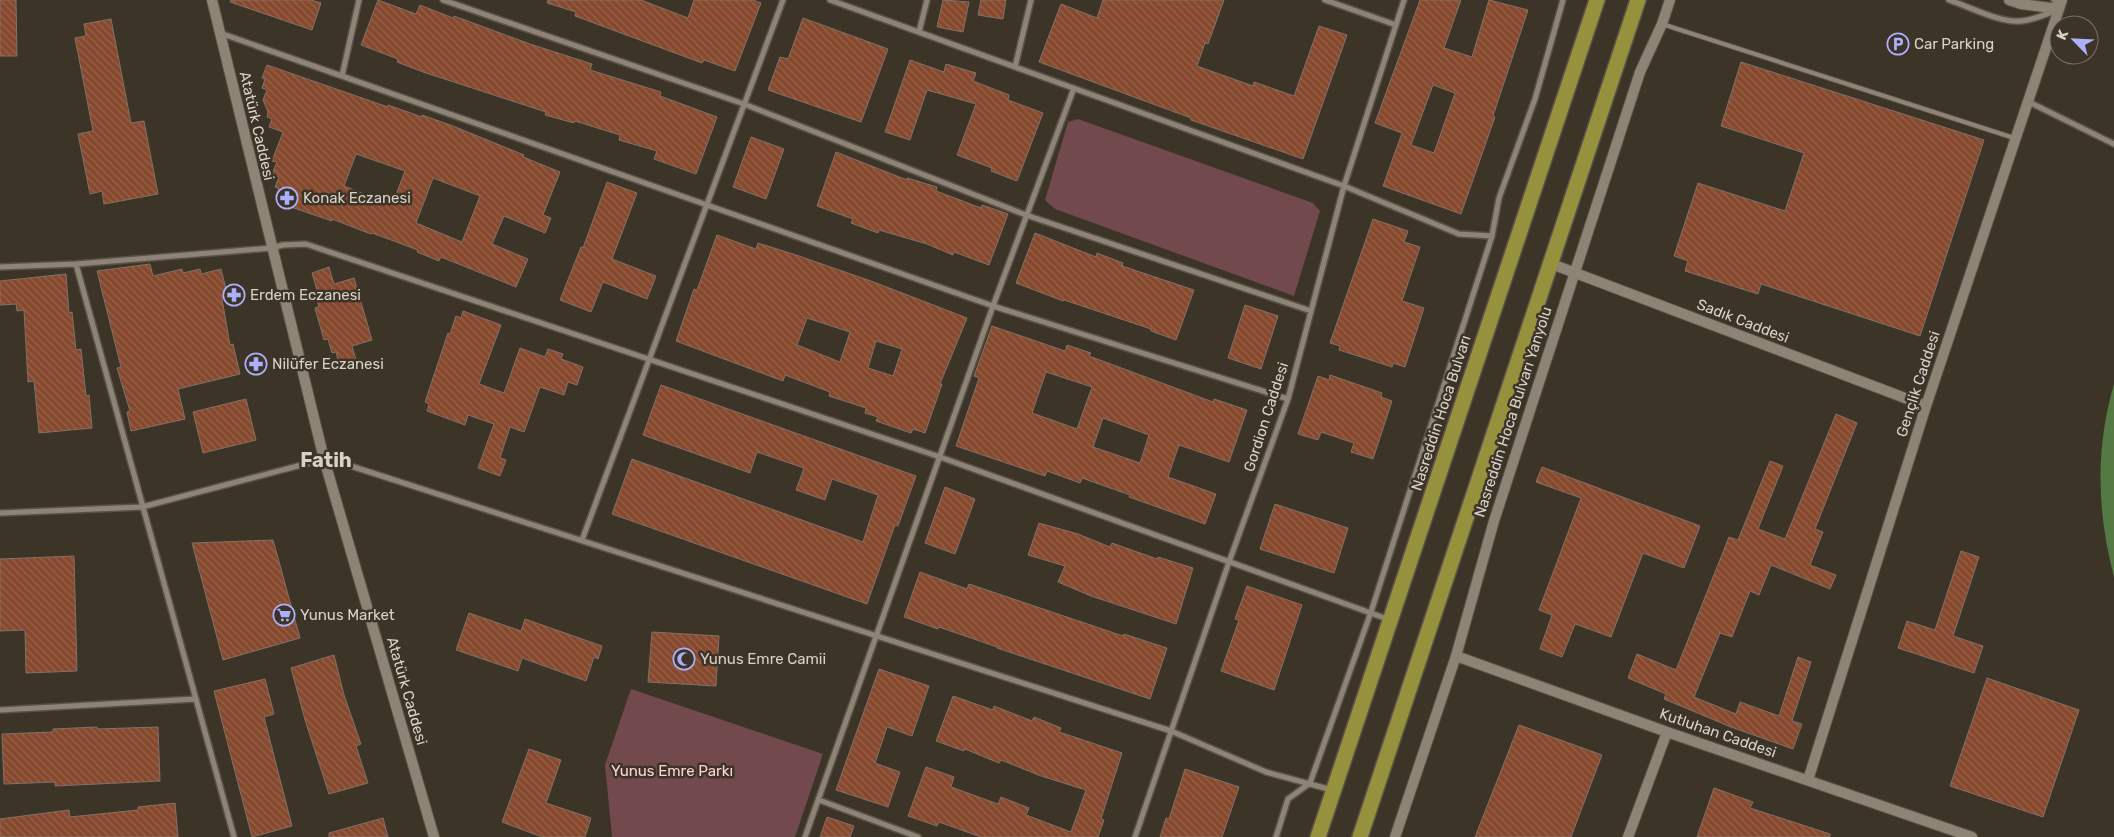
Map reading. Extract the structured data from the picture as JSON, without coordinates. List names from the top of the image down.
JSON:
{
  "streets": {
    "highway": ["Nasreddin Hoca Bulvarı"],
    "street": [
      "Atatürk Caddesi",
      "Sadık Caddesi",
      "Gençlik Caddesi",
      "Nasreddin Hoca Bulvarı Yanyolu",
      "Gordion Caddesi",
      "Kutluhan Caddesi"
    ]
  },
  "crossings": [
    ["Sadık Caddesi", "Gençlik Caddesi"],
    ["Sadık Caddesi", "Nasreddin Hoca Bulvarı Yanyolu"],
    ["Gençlik Caddesi", "Kutluhan Caddesi"],
    ["Nasreddin Hoca Bulvarı Yanyolu", "Kutluhan Caddesi"]
  ],
  "districts": ["Fatih"],
  "parks": ["Yunus Emre Parkı"],
  "places": {
    "parking": ["Car Parking"],
    "pharmacy": ["Konak Eczanesi", "Erdem Eczanesi", "Nilüfer Eczanesi"],
    "supermarket": ["Yunus Market"],
    "mosque": ["Yunus Emre Camii"]
  },
  "north": "top left"
}
